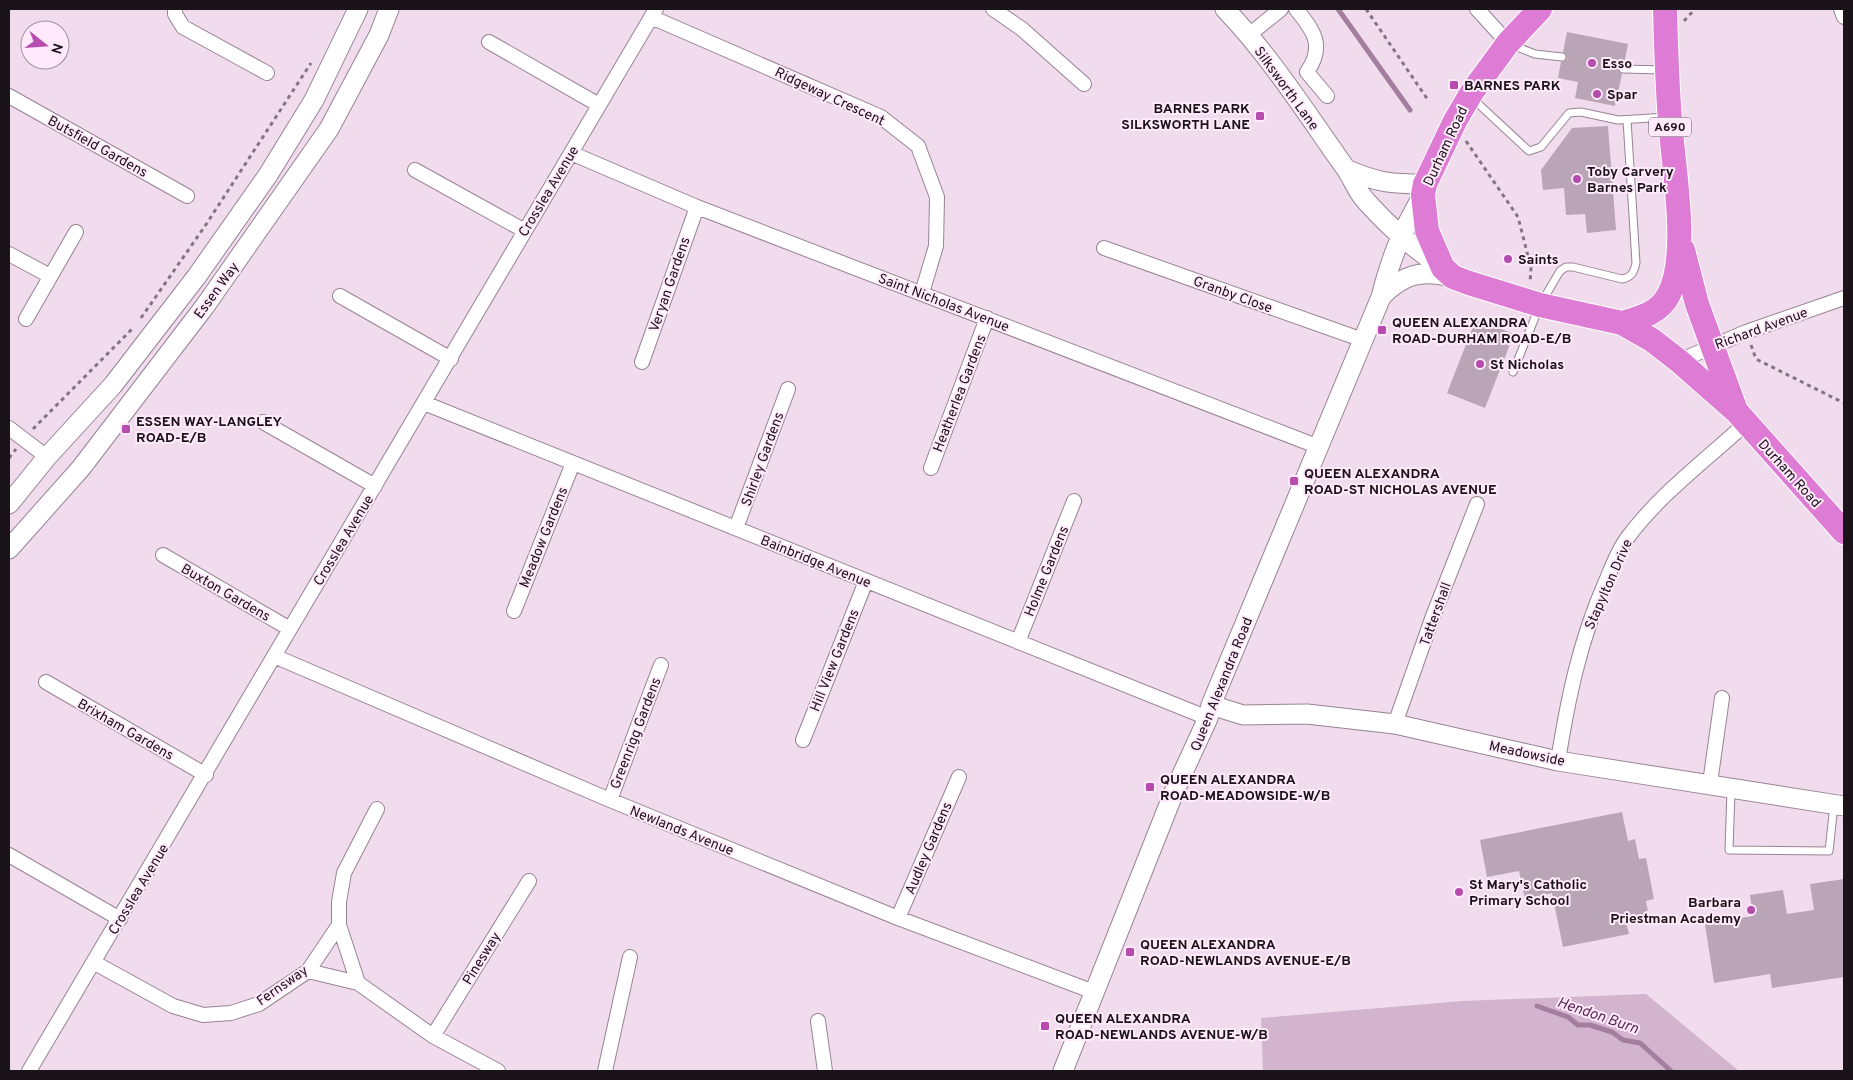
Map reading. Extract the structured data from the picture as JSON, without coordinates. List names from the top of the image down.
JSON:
{
  "streets": {
    "highway": ["A690", "Durham Road"],
    "street": [
      "Silksworth Lane",
      "Ridgeway Crescent",
      "Butsfield Gardens",
      "Crosslea Avenue",
      "Veryan Gardens",
      "Essen Way",
      "Granby Close",
      "Saint Nicholas Avenue",
      "Richard Avenue",
      "Heatherlea Gardens",
      "Shirley Gardens",
      "Meadow Gardens",
      "Bainbridge Avenue",
      "Holme Gardens",
      "Stapylton Drive",
      "Buxton Gardens",
      "Tattershall",
      "Hill View Gardens",
      "Queen Alexandra Road",
      "Brixham Gardens",
      "Greenrigg Gardens",
      "Meadowside",
      "Newlands Avenue",
      "Audley Gardens",
      "Pinesway",
      "Fernsway"
    ]
  },
  "crossings": [
    ["Silksworth Lane", "Durham Road"],
    ["Silksworth Lane", "Queen Alexandra Road"],
    ["Ridgeway Crescent", "Crosslea Avenue"],
    ["Ridgeway Crescent", "Saint Nicholas Avenue"],
    ["Durham Road", "Richard Avenue"],
    ["Durham Road", "Stapylton Drive"],
    ["Durham Road", "Queen Alexandra Road"],
    ["Crosslea Avenue", "Saint Nicholas Avenue"],
    ["Crosslea Avenue", "Bainbridge Avenue"],
    ["Crosslea Avenue", "Buxton Gardens"],
    ["Crosslea Avenue", "Brixham Gardens"],
    ["Crosslea Avenue", "Newlands Avenue"],
    ["Crosslea Avenue", "Fernsway"],
    ["Veryan Gardens", "Saint Nicholas Avenue"],
    ["Granby Close", "Queen Alexandra Road"],
    ["Saint Nicholas Avenue", "Heatherlea Gardens"],
    ["Saint Nicholas Avenue", "Queen Alexandra Road"],
    ["Shirley Gardens", "Bainbridge Avenue"],
    ["Meadow Gardens", "Bainbridge Avenue"],
    ["Bainbridge Avenue", "Holme Gardens"],
    ["Bainbridge Avenue", "Hill View Gardens"],
    ["Bainbridge Avenue", "Queen Alexandra Road"],
    ["Bainbridge Avenue", "Meadowside"],
    ["Stapylton Drive", "Meadowside"],
    ["Tattershall", "Meadowside"],
    ["Queen Alexandra Road", "Meadowside"],
    ["Queen Alexandra Road", "Newlands Avenue"],
    ["Greenrigg Gardens", "Newlands Avenue"],
    ["Newlands Avenue", "Audley Gardens"]
  ],
  "water": ["Hendon Burn"],
  "places": {
    "other": [
      "Esso",
      "Spar",
      "Toby Carvery Barnes Park",
      "Saints",
      "St Nicholas",
      "St Mary's Catholic Primary School",
      "Barbara Priestman Academy"
    ],
    "transit": [
      "BARNES PARK",
      "BARNES PARK SILKSWORTH LANE",
      "QUEEN ALEXANDRA ROAD-DURHAM ROAD-E/B",
      "ESSEN WAY-LANGLEY ROAD-E/B",
      "QUEEN ALEXANDRA ROAD-ST NICHOLAS AVENUE",
      "QUEEN ALEXANDRA ROAD-MEADOWSIDE-W/B",
      "QUEEN ALEXANDRA ROAD-NEWLANDS AVENUE-E/B",
      "QUEEN ALEXANDRA ROAD-NEWLANDS AVENUE-W/B"
    ]
  },
  "north": "right"
}
